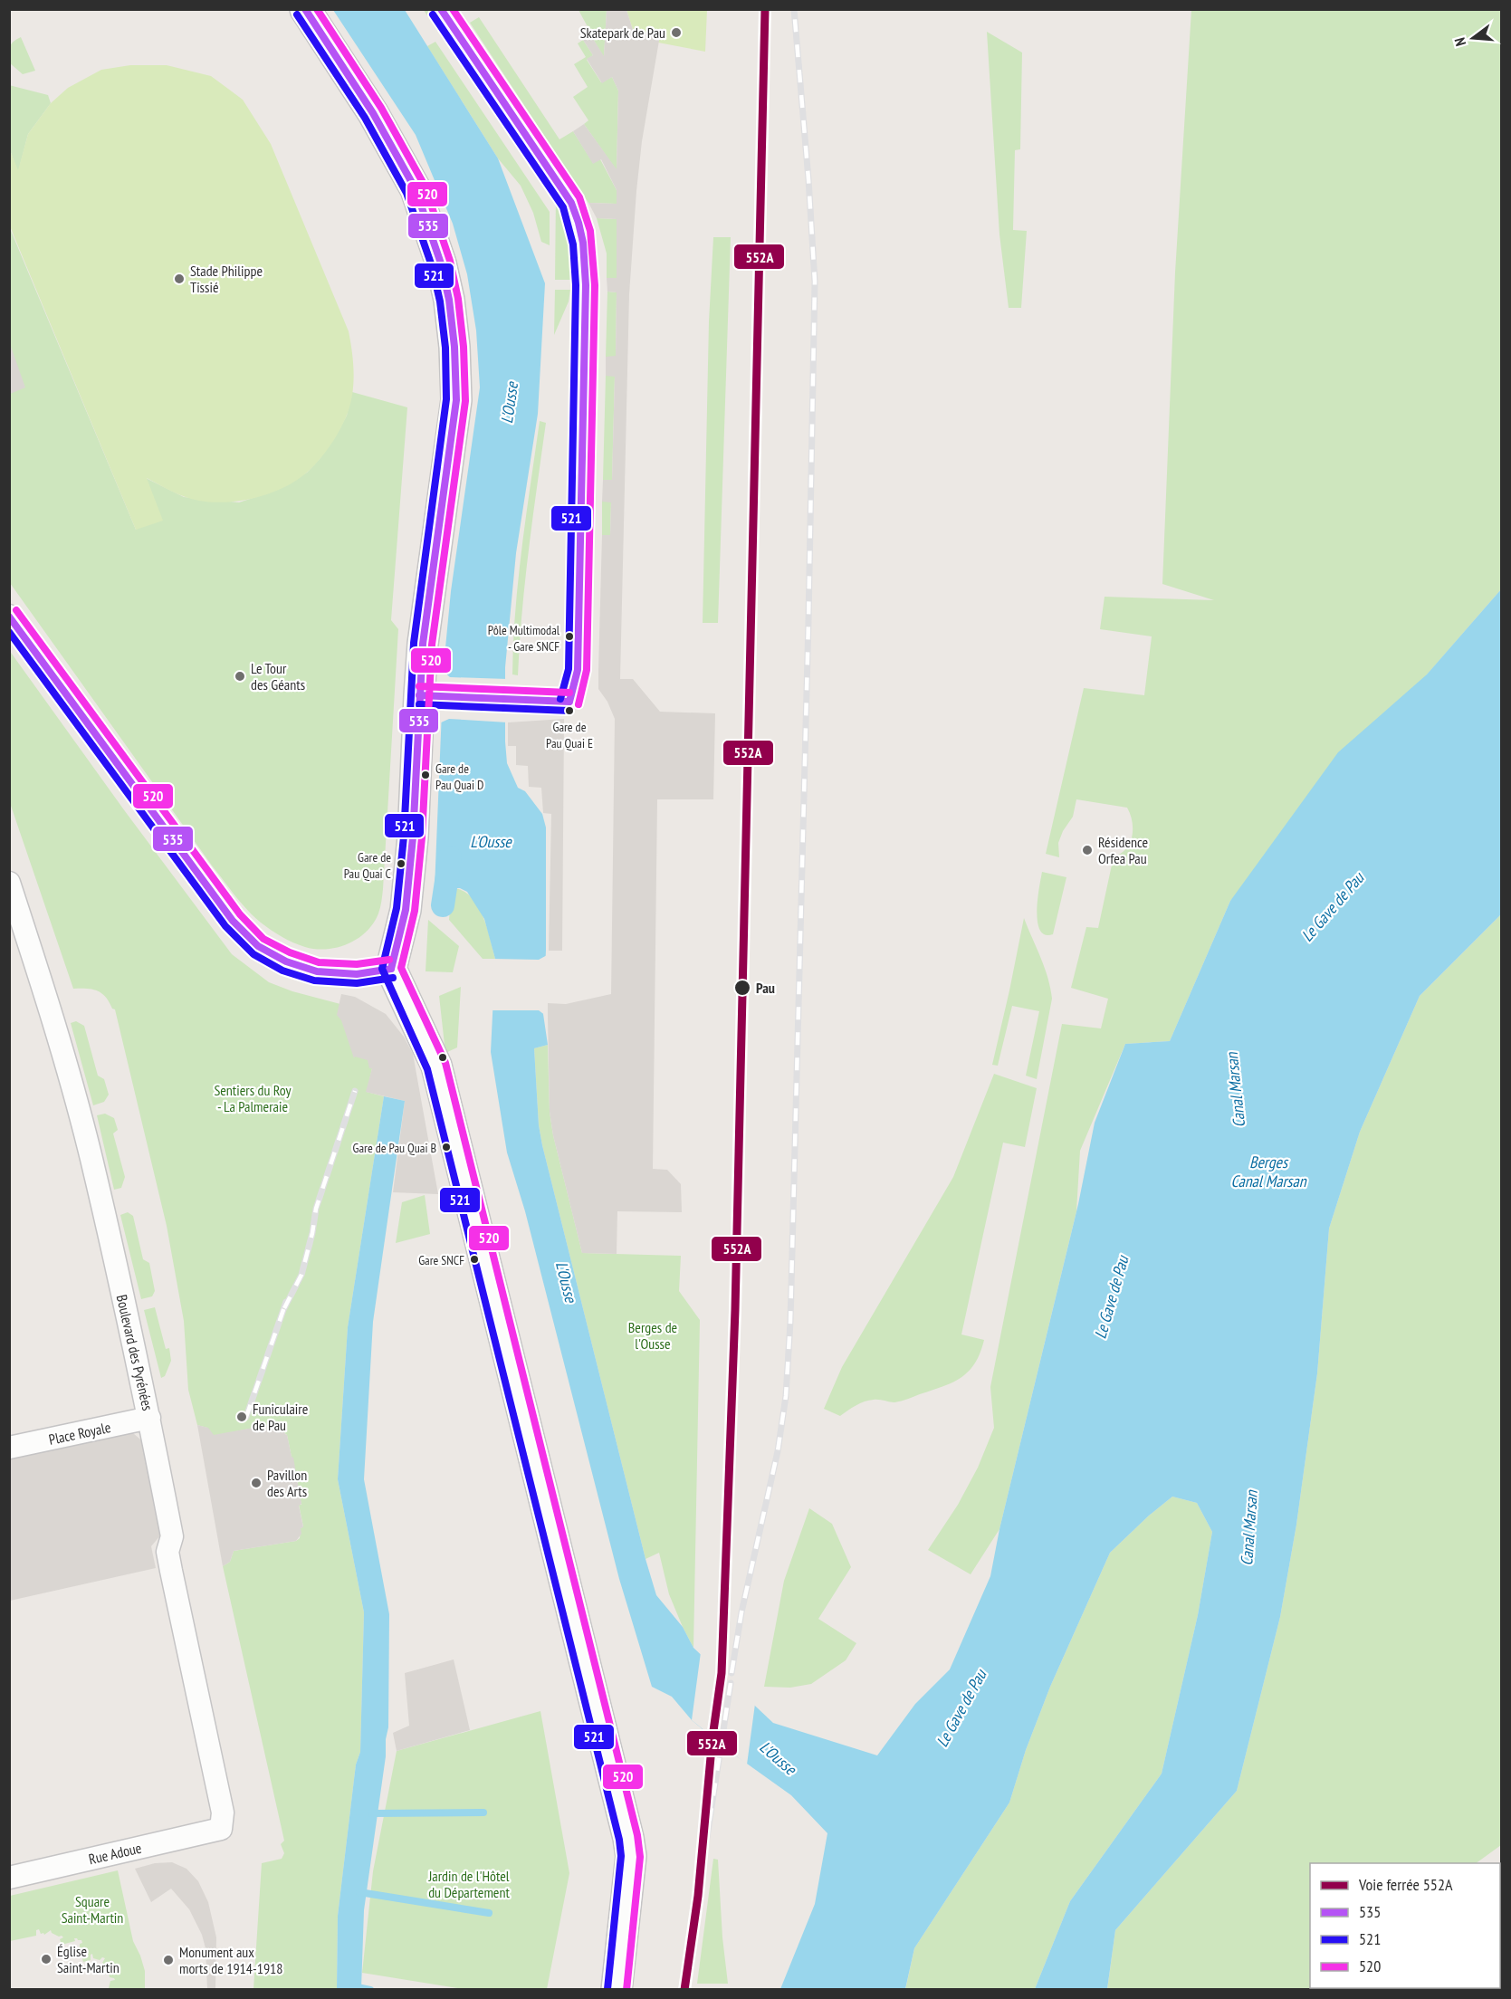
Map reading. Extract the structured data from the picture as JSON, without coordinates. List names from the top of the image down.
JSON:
{
  "streets": {
    "street": ["Boulevard des Pyrénées", "Place Royale", "Rue Adoue"]
  },
  "crossings": [
    ["Boulevard des Pyrénées", "Place Royale"],
    ["Boulevard des Pyrénées", "Rue Adoue"]
  ],
  "water": [
    "L'Ousse",
    "Le Gave de Pau",
    "Canal Marsan",
    "Berges Canal Marsan"
  ],
  "parks": [
    "Sentiers du Roy - La Palmeraie",
    "Berges de l'Ousse",
    "Jardin de l'Hôtel du Département",
    "Square Saint-Martin"
  ],
  "places": [
    "Skatepark de Pau",
    "Stade Philippe Tissié",
    "Pôle Multimodal - Gare SNCF",
    "Le Tour des Géants",
    "Gare de Pau Quai E",
    "Gare de Pau Quai D",
    "Résidence Orfea Pau",
    "Gare de Pau Quai C",
    "Pau",
    "Gare de Pau Quai B",
    "Gare SNCF",
    "Funiculaire de Pau",
    "Pavillon des Arts",
    "Église Saint-Martin",
    "Monument aux morts de 1914-1918"
  ],
  "lines": [
    "rail line 552A",
    "transit line 535",
    "transit line 520",
    "transit line 521"
  ],
  "legend": [
    "Voie ferrée 552A",
    "535",
    "521",
    "520"
  ],
  "north": "left"
}
